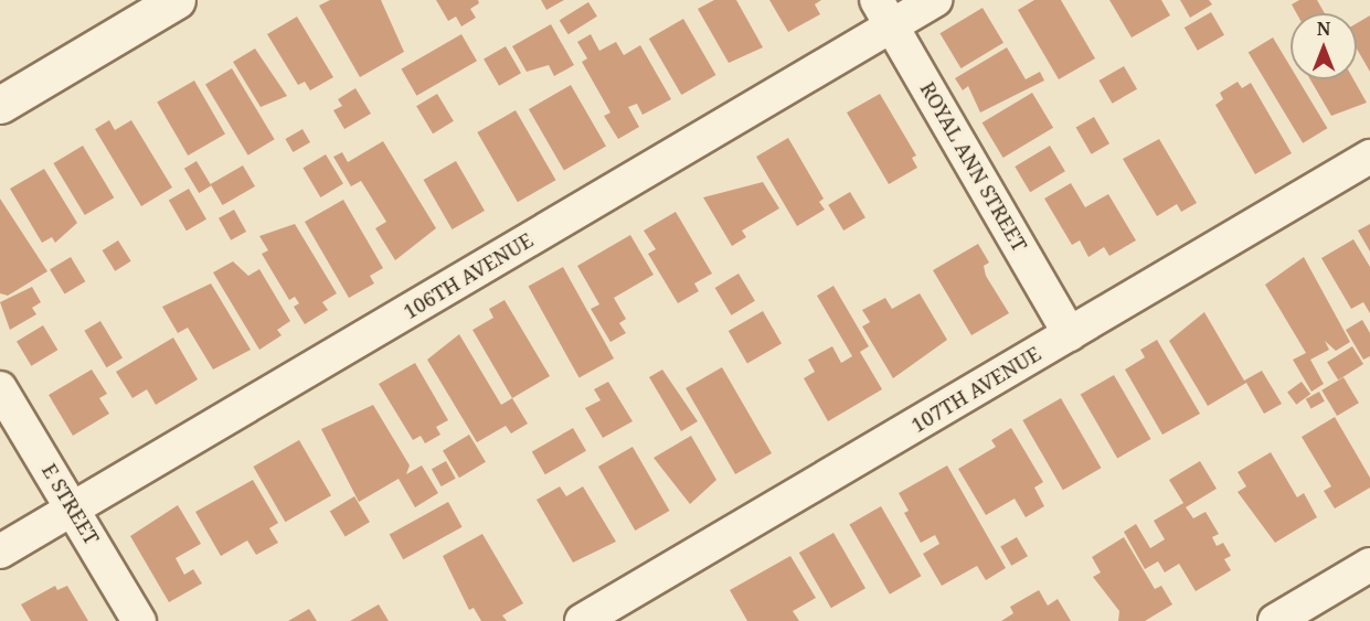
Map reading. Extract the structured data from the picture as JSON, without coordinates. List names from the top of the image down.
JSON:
{
  "streets": {
    "street": [
      "ROYAL ANN STREET",
      "106TH AVENUE",
      "107TH AVENUE",
      "E STREET"
    ]
  },
  "crossings": [
    ["ROYAL ANN STREET", "106TH AVENUE"],
    ["ROYAL ANN STREET", "107TH AVENUE"],
    ["106TH AVENUE", "E STREET"]
  ],
  "north": "top"
}
